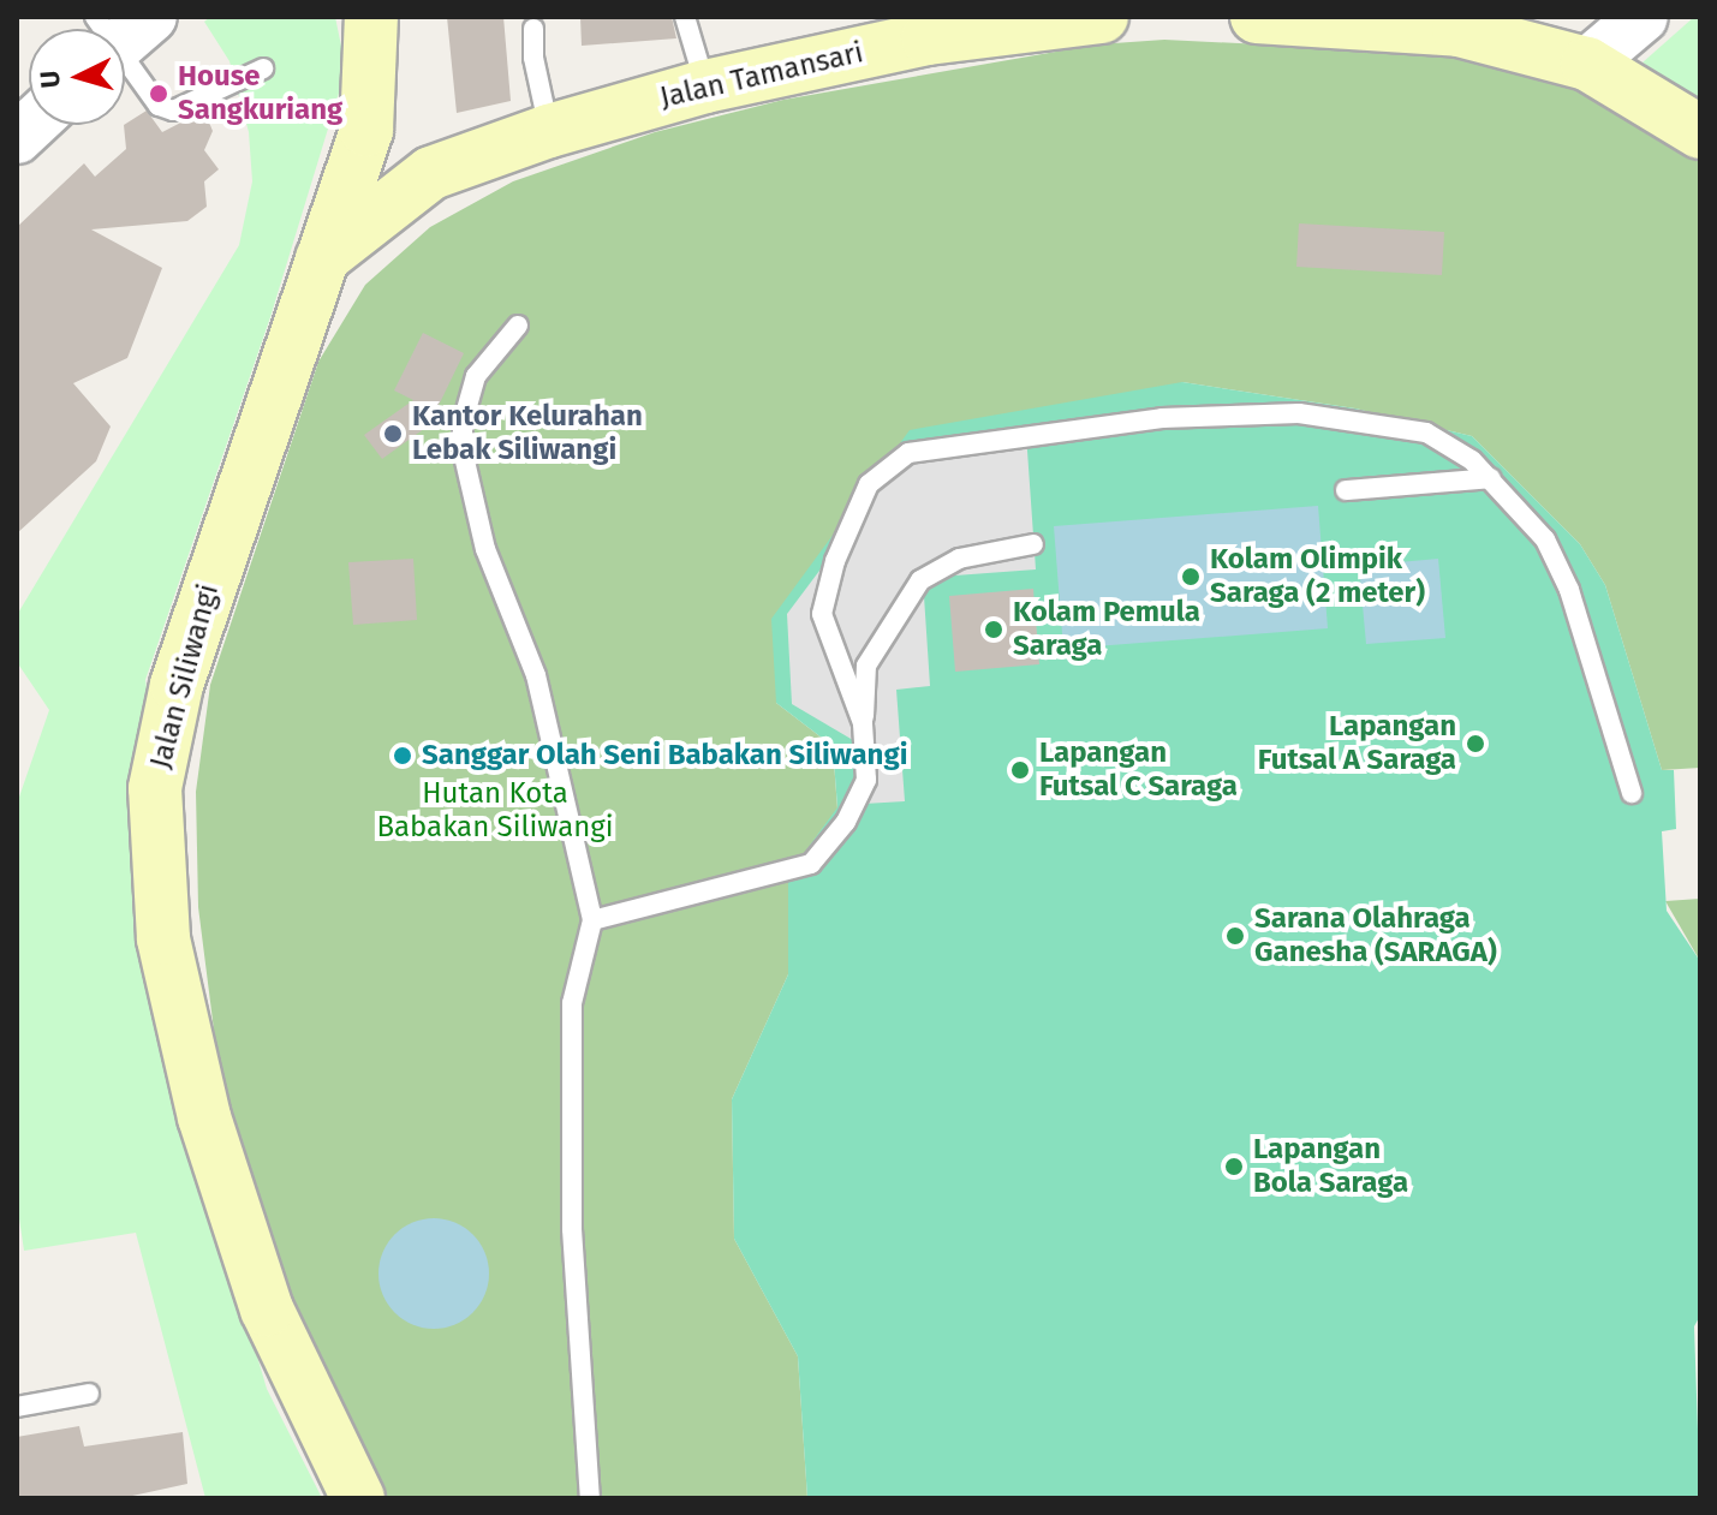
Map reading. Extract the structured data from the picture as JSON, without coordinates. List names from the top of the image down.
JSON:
{
  "streets": {
    "main road": ["Jalan Tamansari", "Jalan Siliwangi"]
  },
  "crossings": [
    ["Jalan Tamansari", "Jalan Siliwangi"]
  ],
  "parks": ["Hutan Kota Babakan Siliwangi"],
  "places": [
    "House Sangkuriang",
    "Kantor Kelurahan Lebak Siliwangi",
    "Kolam Olimpik Saraga (2 meter)",
    "Kolam Pemula Saraga",
    "Lapangan Futsal A Saraga",
    "Sanggar Olah Seni Babakan Siliwangi",
    "Lapangan Futsal C Saraga",
    "Sarana Olahraga Ganesha (SARAGA)",
    "Lapangan Bola Saraga"
  ],
  "north": "left"
}
